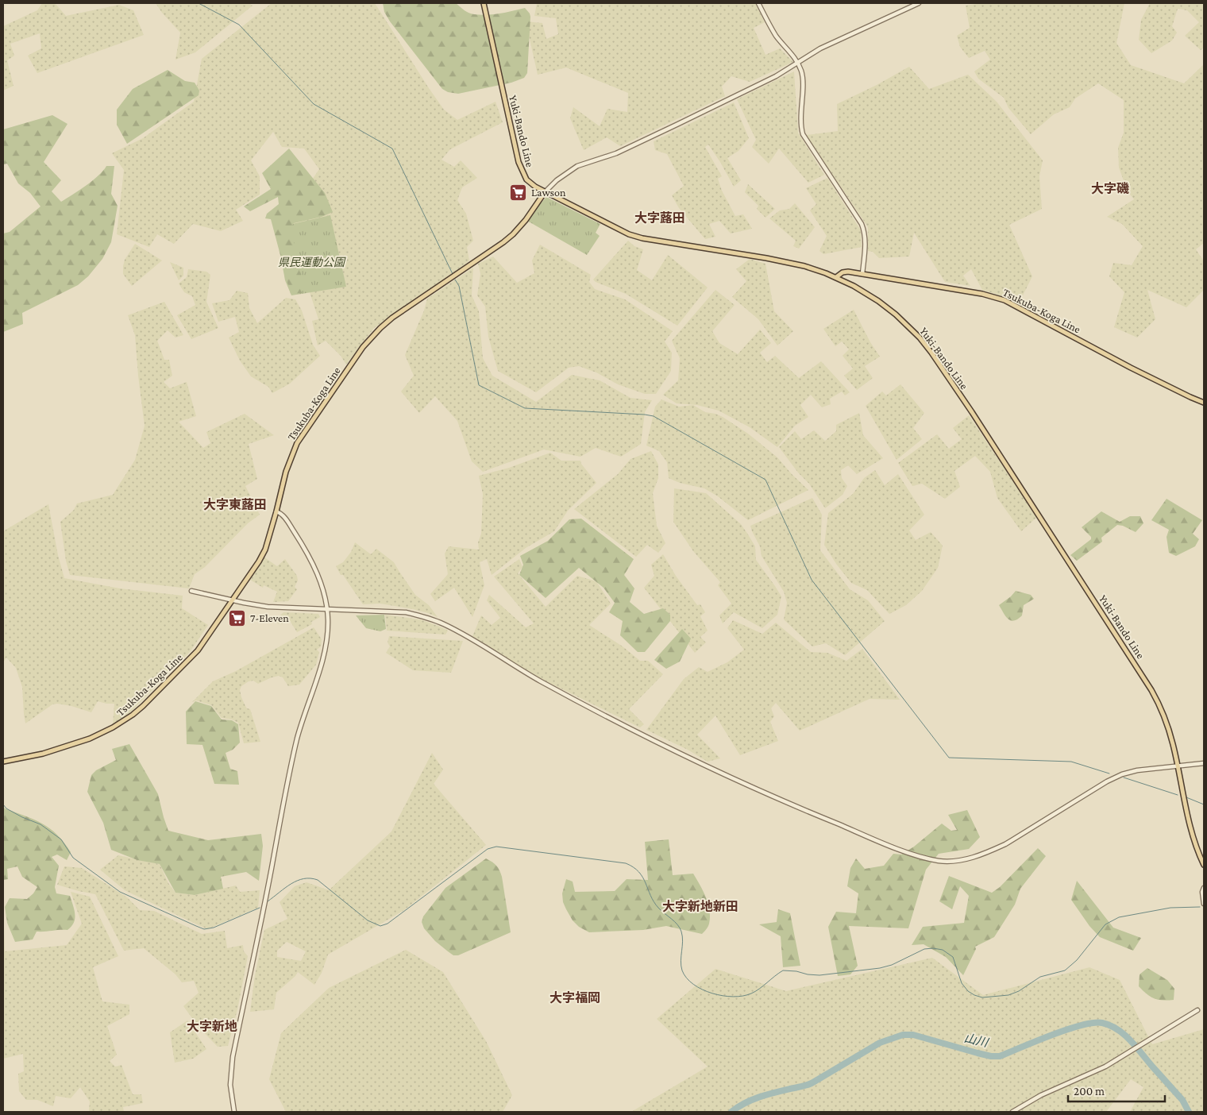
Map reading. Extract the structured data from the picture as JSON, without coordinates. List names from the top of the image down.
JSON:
{
  "streets": {
    "main road": ["Yuki-Bando Line", "Tsukuba-Koga Line"]
  },
  "crossings": [
    ["Yuki-Bando Line", "Tsukuba-Koga Line"]
  ],
  "districts": [
    "大字磯",
    "大字蕗田",
    "大字東蕗田",
    "大字新地新田",
    "大字福岡",
    "大字新地"
  ],
  "water": ["山川"],
  "parks": ["県民運動公園"],
  "places": {
    "supermarket": ["Lawson", "7-Eleven"]
  },
  "scale_bar": "200 m"
}
